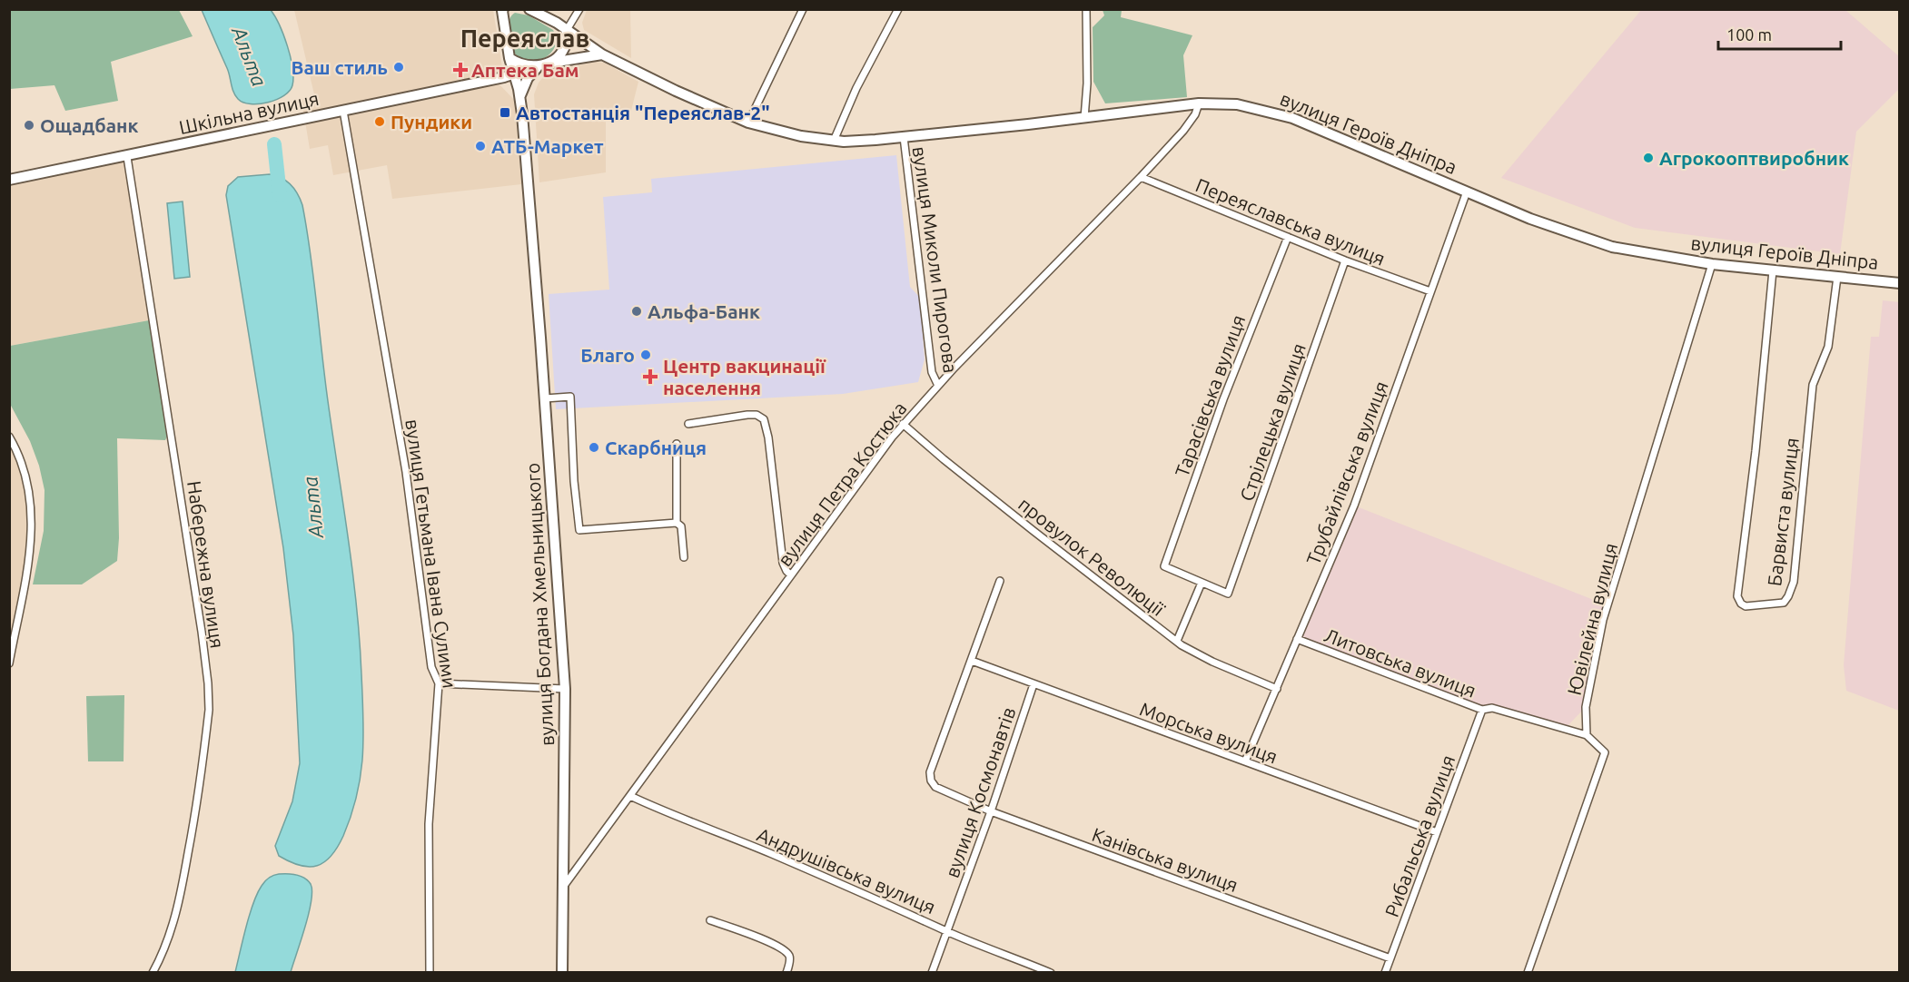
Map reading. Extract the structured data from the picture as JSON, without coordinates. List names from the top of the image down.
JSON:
{
  "streets": {
    "main road": ["Шкільна вулиця", "вулиця Героїв Дніпра", "вулиця Богдана Хмельницького"],
    "street": [
      "Переяславська вулиця",
      "вулиця Миколи Пирогова",
      "Тарасівська вулиця",
      "Стрілецька вулиця",
      "Трубайлівська вулиця",
      "вулиця Петра Костюка",
      "Барвиста вулиця",
      "вулиця Гетьмана Івана Сулими",
      "провулок Революції",
      "Набережна вулиця",
      "Ювілейна вулиця",
      "Литовська вулиця",
      "Морська вулиця",
      "вулиця Космонавтів",
      "Рибальська вулиця",
      "Канівська вулиця",
      "Андрушівська вулиця"
    ]
  },
  "crossings": [
    ["Шкільна вулиця", "вулиця Героїв Дніпра"],
    ["Шкільна вулиця", "вулиця Гетьмана Івана Сулими"],
    ["Шкільна вулиця", "Набережна вулиця"],
    ["Шкільна вулиця", "вулиця Богдана Хмельницького"],
    ["вулиця Героїв Дніпра", "вулиця Миколи Пирогова"],
    ["вулиця Героїв Дніпра", "Трубайлівська вулиця"],
    ["вулиця Героїв Дніпра", "вулиця Петра Костюка"],
    ["вулиця Героїв Дніпра", "Барвиста вулиця"],
    ["вулиця Героїв Дніпра", "Ювілейна вулиця"],
    ["Переяславська вулиця", "Тарасівська вулиця"],
    ["Переяславська вулиця", "Стрілецька вулиця"],
    ["Переяславська вулиця", "Трубайлівська вулиця"],
    ["Переяславська вулиця", "вулиця Петра Костюка"],
    ["вулиця Миколи Пирогова", "вулиця Петра Костюка"],
    ["Тарасівська вулиця", "Стрілецька вулиця"],
    ["Трубайлівська вулиця", "провулок Революції"],
    ["Трубайлівська вулиця", "Литовська вулиця"],
    ["Трубайлівська вулиця", "Морська вулиця"],
    ["вулиця Петра Костюка", "провулок Революції"],
    ["вулиця Петра Костюка", "вулиця Богдана Хмельницького"],
    ["вулиця Петра Костюка", "Андрушівська вулиця"],
    ["Ювілейна вулиця", "Литовська вулиця"],
    ["Литовська вулиця", "Рибальська вулиця"],
    ["Морська вулиця", "вулиця Космонавтів"],
    ["Морська вулиця", "Рибальська вулиця"],
    ["Морська вулиця", "Канівська вулиця"],
    ["вулиця Космонавтів", "Канівська вулиця"],
    ["вулиця Космонавтів", "Андрушівська вулиця"],
    ["Рибальська вулиця", "Канівська вулиця"]
  ],
  "districts": ["Переяслав"],
  "water": ["Альта"],
  "places": {
    "other": [
      "Ваш стиль",
      "Пундики",
      "Ощадбанк",
      "АТБ-Маркет",
      "Агрокооптвиробник",
      "Альфа-Банк",
      "Благо",
      "Скарбниця"
    ],
    "health": ["Аптека Бам", "Центр вакцинації населення"],
    "transit": ["Автостанція \"Переяслав-2\""]
  },
  "scale_bar": "100 m"
}
